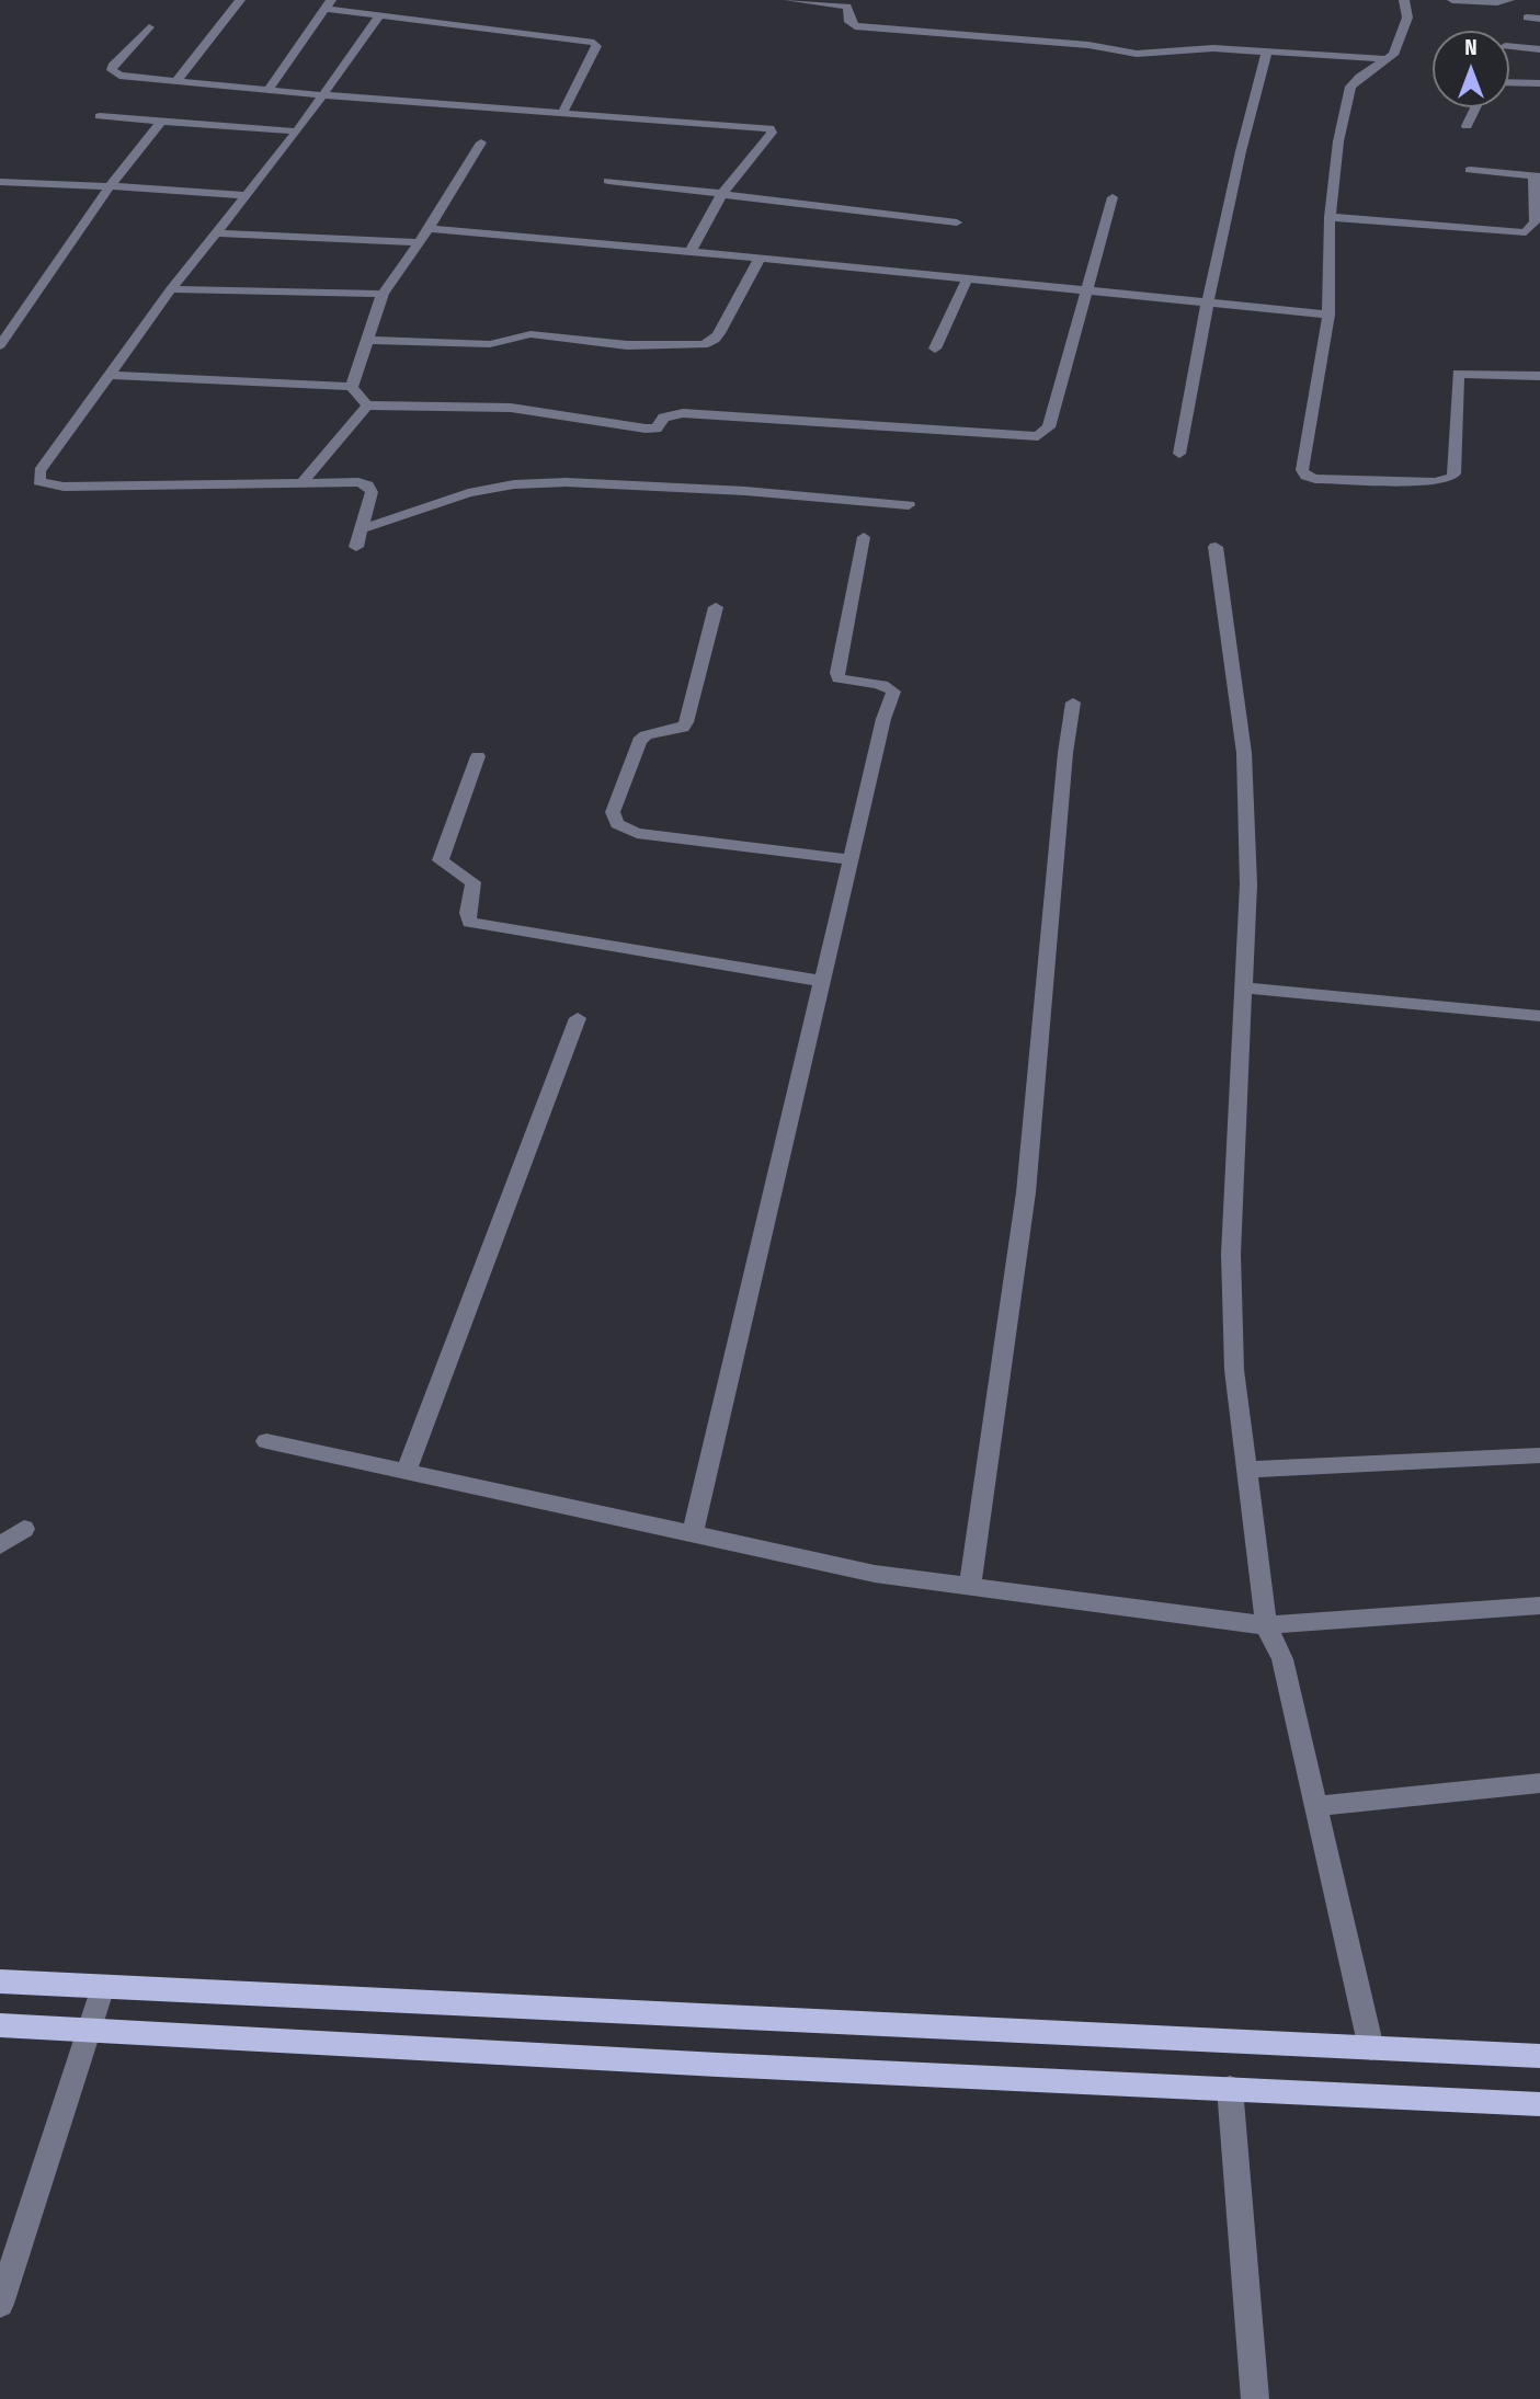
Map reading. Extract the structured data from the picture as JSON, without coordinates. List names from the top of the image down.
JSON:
{
  "north": "top"
}
